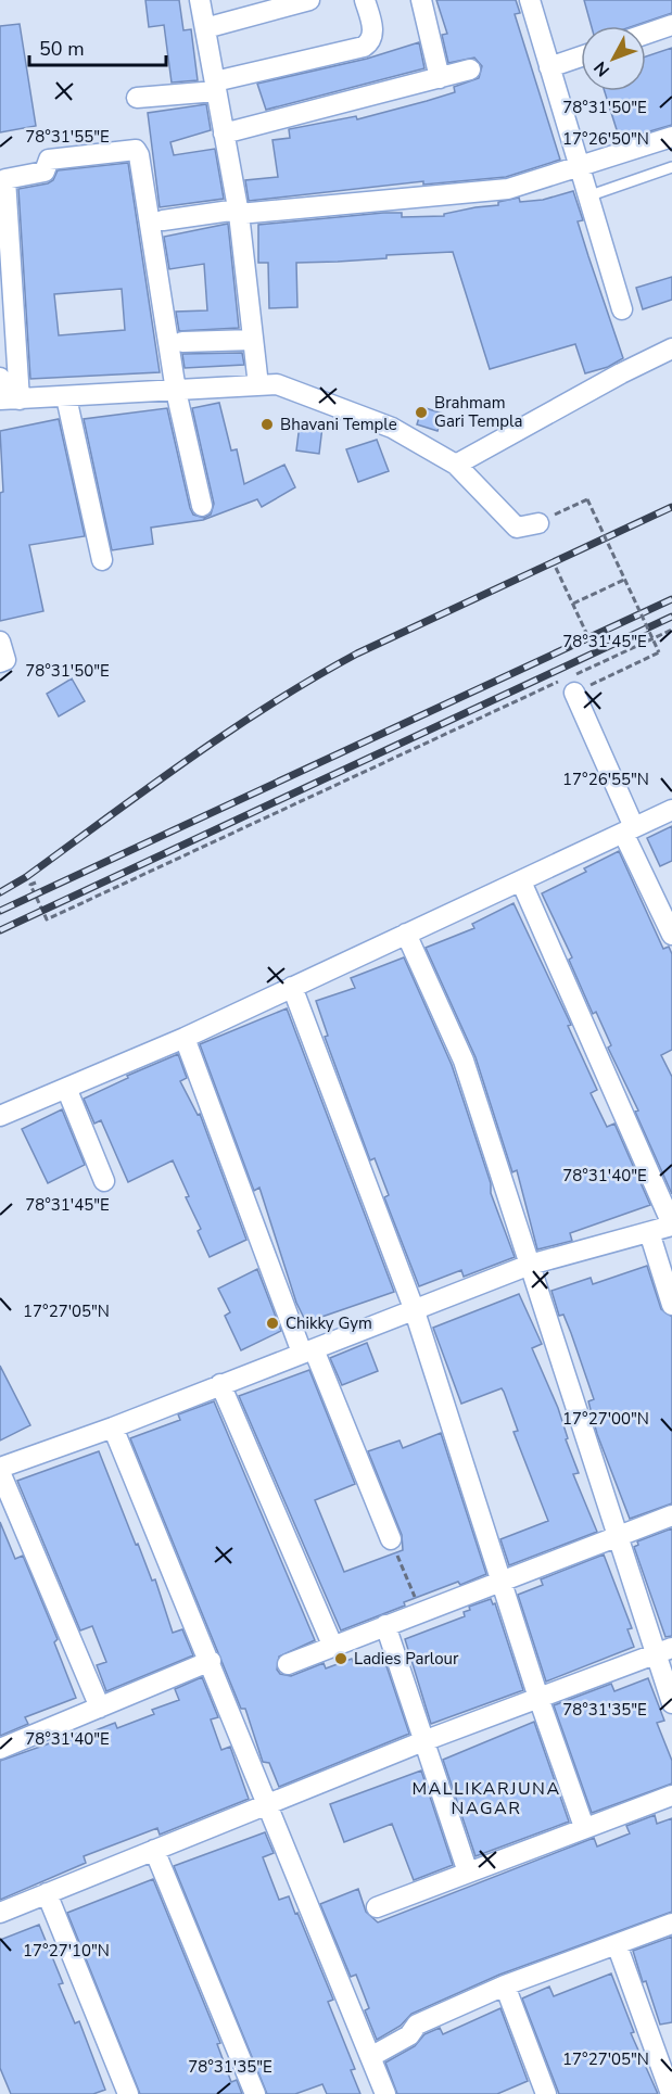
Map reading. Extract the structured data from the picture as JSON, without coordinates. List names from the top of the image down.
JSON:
{
  "districts": ["MALLIKARJUNA NAGAR"],
  "places": [
    "Brahmam Gari Templa",
    "Bhavani Temple",
    "Chikky Gym",
    "Ladies Parlour"
  ],
  "scale_bar": "50 m",
  "north": "bottom left",
  "coordinates": [
    "78°31'50\"E",
    "78°31'55\"E",
    "17°26'50\"N",
    "78°31'45\"E",
    "17°26'55\"N",
    "78°31'40\"E",
    "17°27'05\"N",
    "17°27'00\"N",
    "78°31'35\"E",
    "17°27'10\"N"
  ]
}
